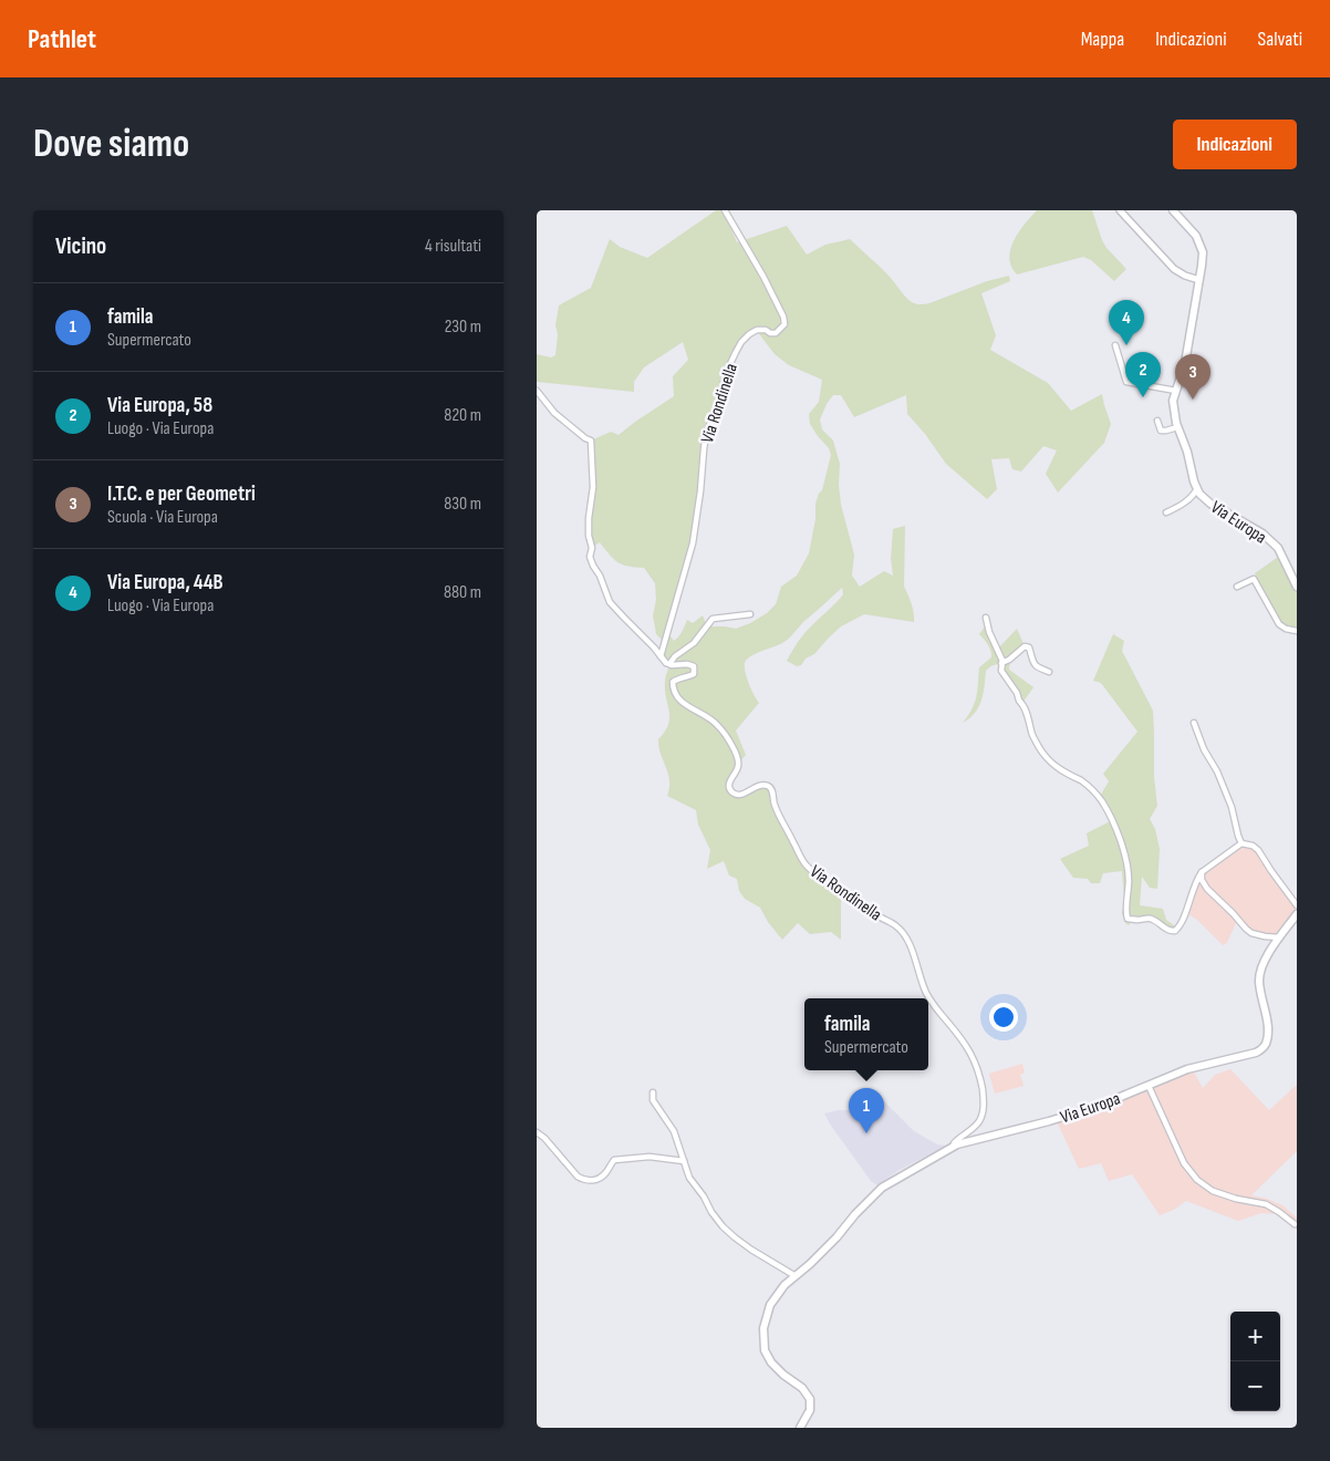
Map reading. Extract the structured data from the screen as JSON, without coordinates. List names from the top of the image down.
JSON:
{
  "streets": {
    "main road": ["Via Europa"],
    "street": ["Via Rondinella"]
  },
  "crossings": [
    ["Via Rondinella", "Via Europa"]
  ],
  "page": {
    "header": "Pathlet",
    "nav": ["Mappa", "Indicazioni", "Salvati"],
    "buttons": "Indicazioni",
    "title": "Dove siamo",
    "heading": ["Vicino", "4 risultati"],
    "list": [
      {
        "mark": "1",
        "name": "famila",
        "note": "Supermercato",
        "value": "230 m"
      },
      {
        "mark": "2",
        "name": "Via Europa, 58",
        "note": "Luogo · Via Europa",
        "value": "820 m"
      },
      {
        "mark": "3",
        "name": "I.T.C. e per Geometri",
        "note": "Scuola · Via Europa",
        "value": "830 m"
      },
      {
        "mark": "4",
        "name": "Via Europa, 44B",
        "note": "Luogo · Via Europa",
        "value": "880 m"
      }
    ],
    "pins": [
      "4",
      "2",
      "3",
      "1"
    ],
    "popup": ["famila", "Supermercato"],
    "map_buttons": ["+", "−"]
  }
}
